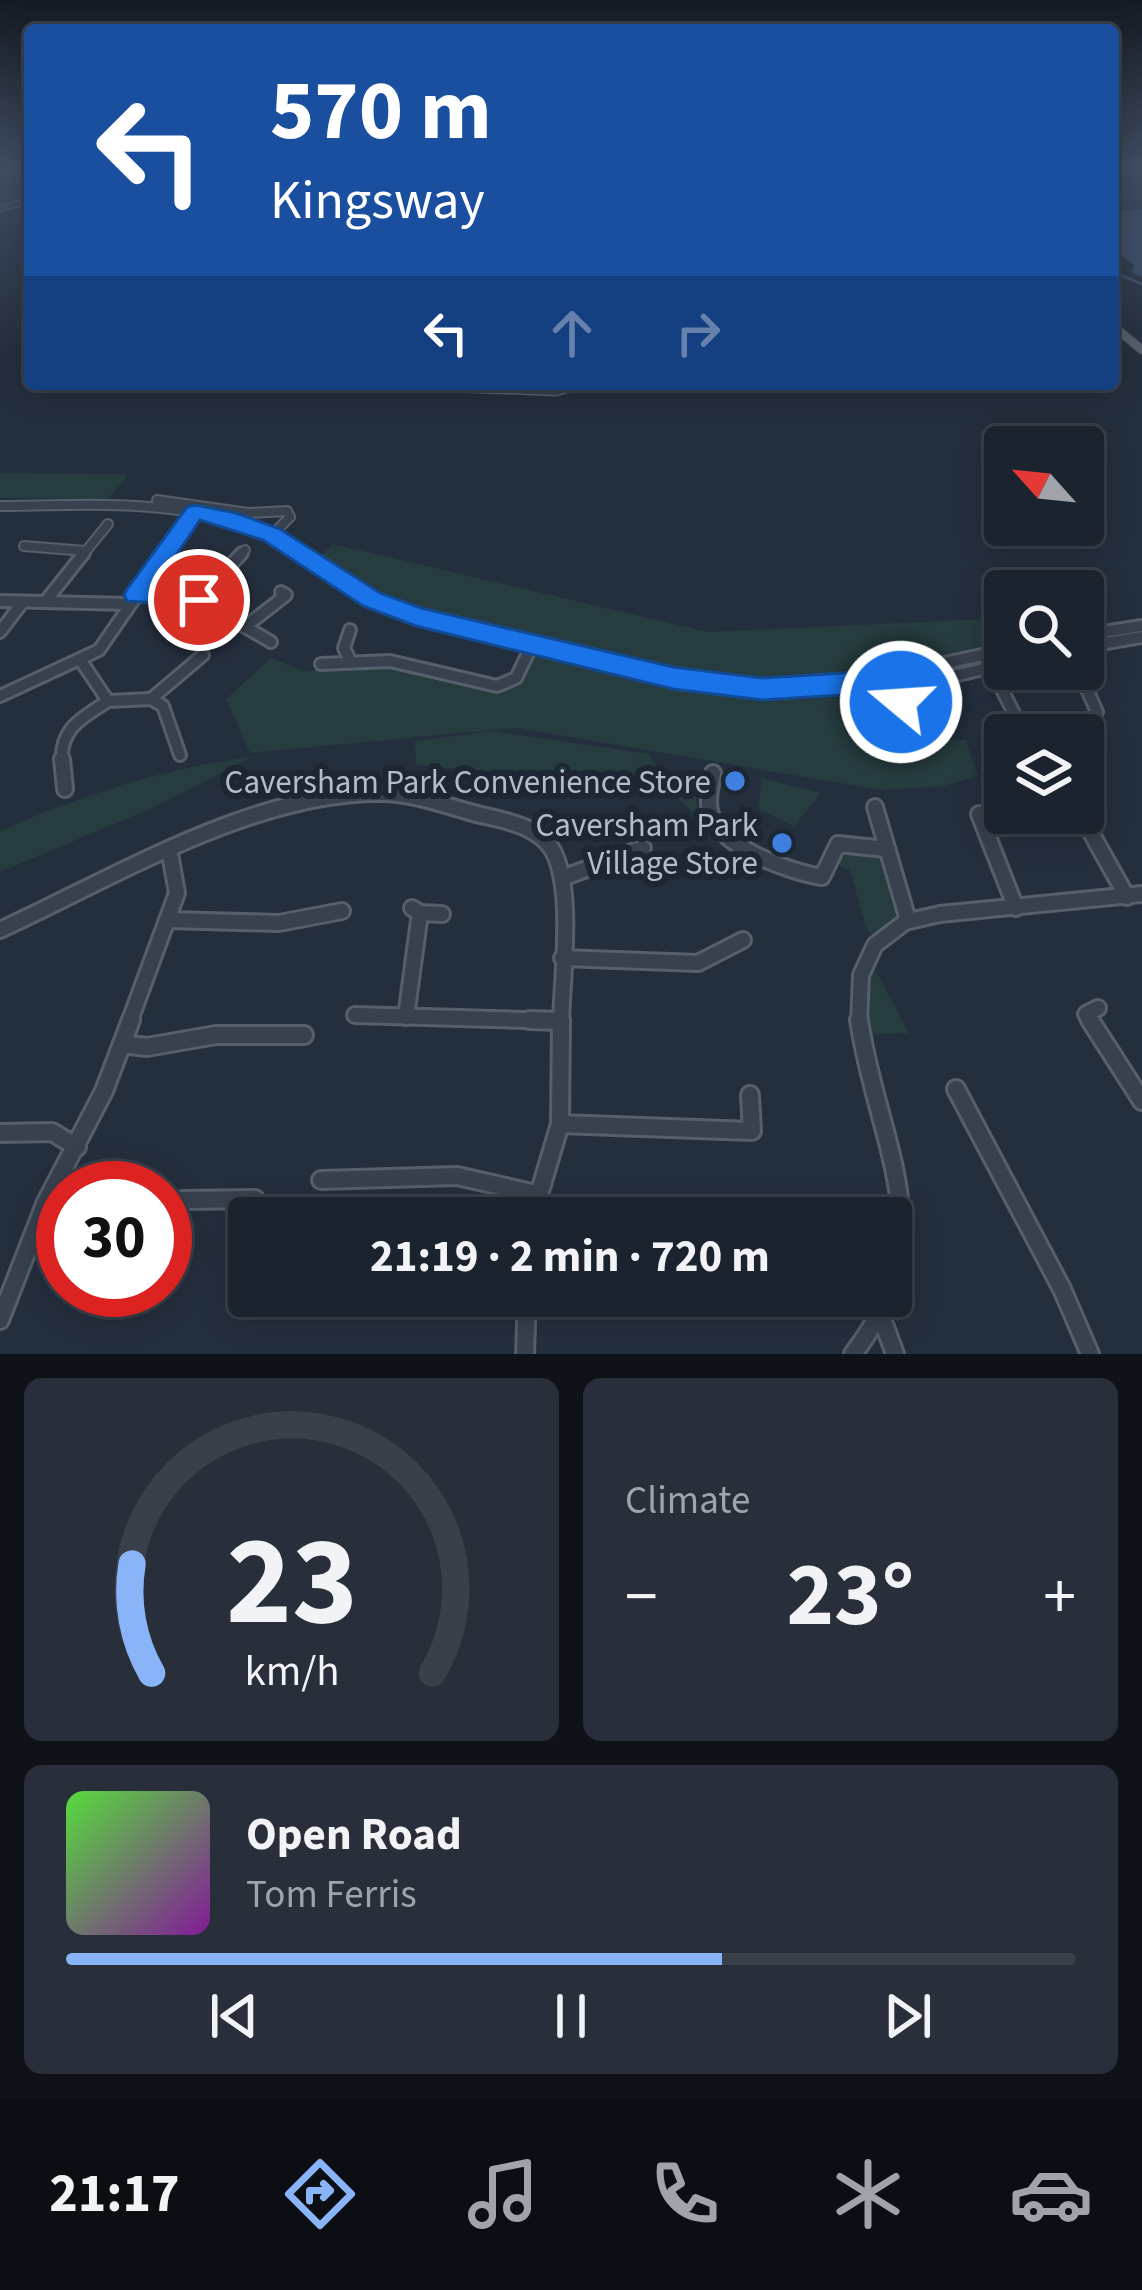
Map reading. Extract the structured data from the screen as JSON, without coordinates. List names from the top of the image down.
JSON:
{
  "places": ["Caversham Park Convenience Store", "Caversham Park Village Store"],
  "north": "top left",
  "page": {
    "turn": ["570 m", "Kingsway"],
    "limit": "30",
    "trip": "21:19 · 2 min · 720 m",
    "tile": "Climate",
    "heat": ["−", "23°", "+"],
    "song": ["Open Road", "Tom Ferris"],
    "tabs": "21:17",
    "gauge": ["23", "km/h"]
  }
}
